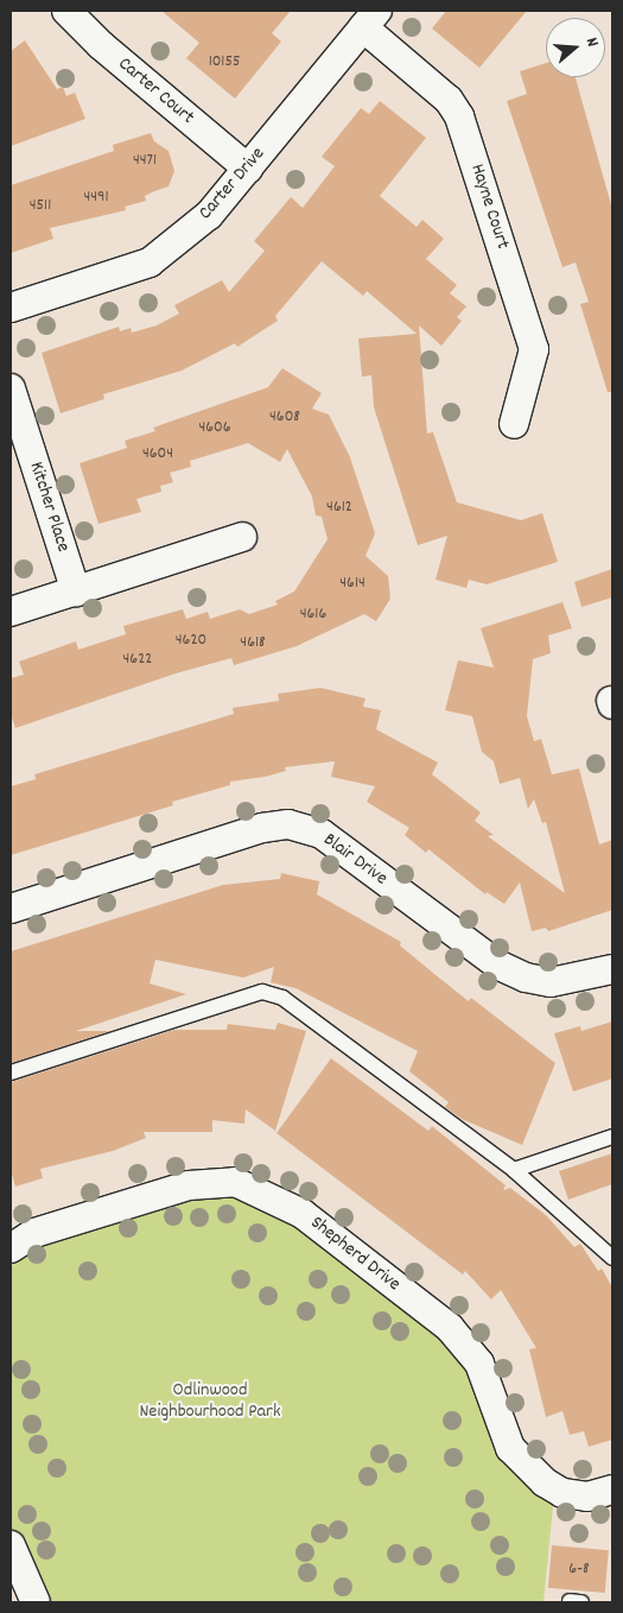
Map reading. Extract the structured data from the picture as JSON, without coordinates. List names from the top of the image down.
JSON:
{
  "streets": {
    "street": [
      "Carter Court",
      "Carter Drive",
      "Hayne Court",
      "Kitcher Place",
      "Blair Drive",
      "Shepherd Drive"
    ]
  },
  "crossings": [
    ["Carter Court", "Carter Drive"],
    ["Carter Drive", "Hayne Court"]
  ],
  "parks": ["Odlinwood Neighbourhood Park"],
  "house_numbers": [
    "10155",
    "4471",
    "4491",
    "4511",
    "4608",
    "4606",
    "4604",
    "4612",
    "4614",
    "4616",
    "4620",
    "4618",
    "4622",
    "6-8"
  ],
  "north": "right"
}
